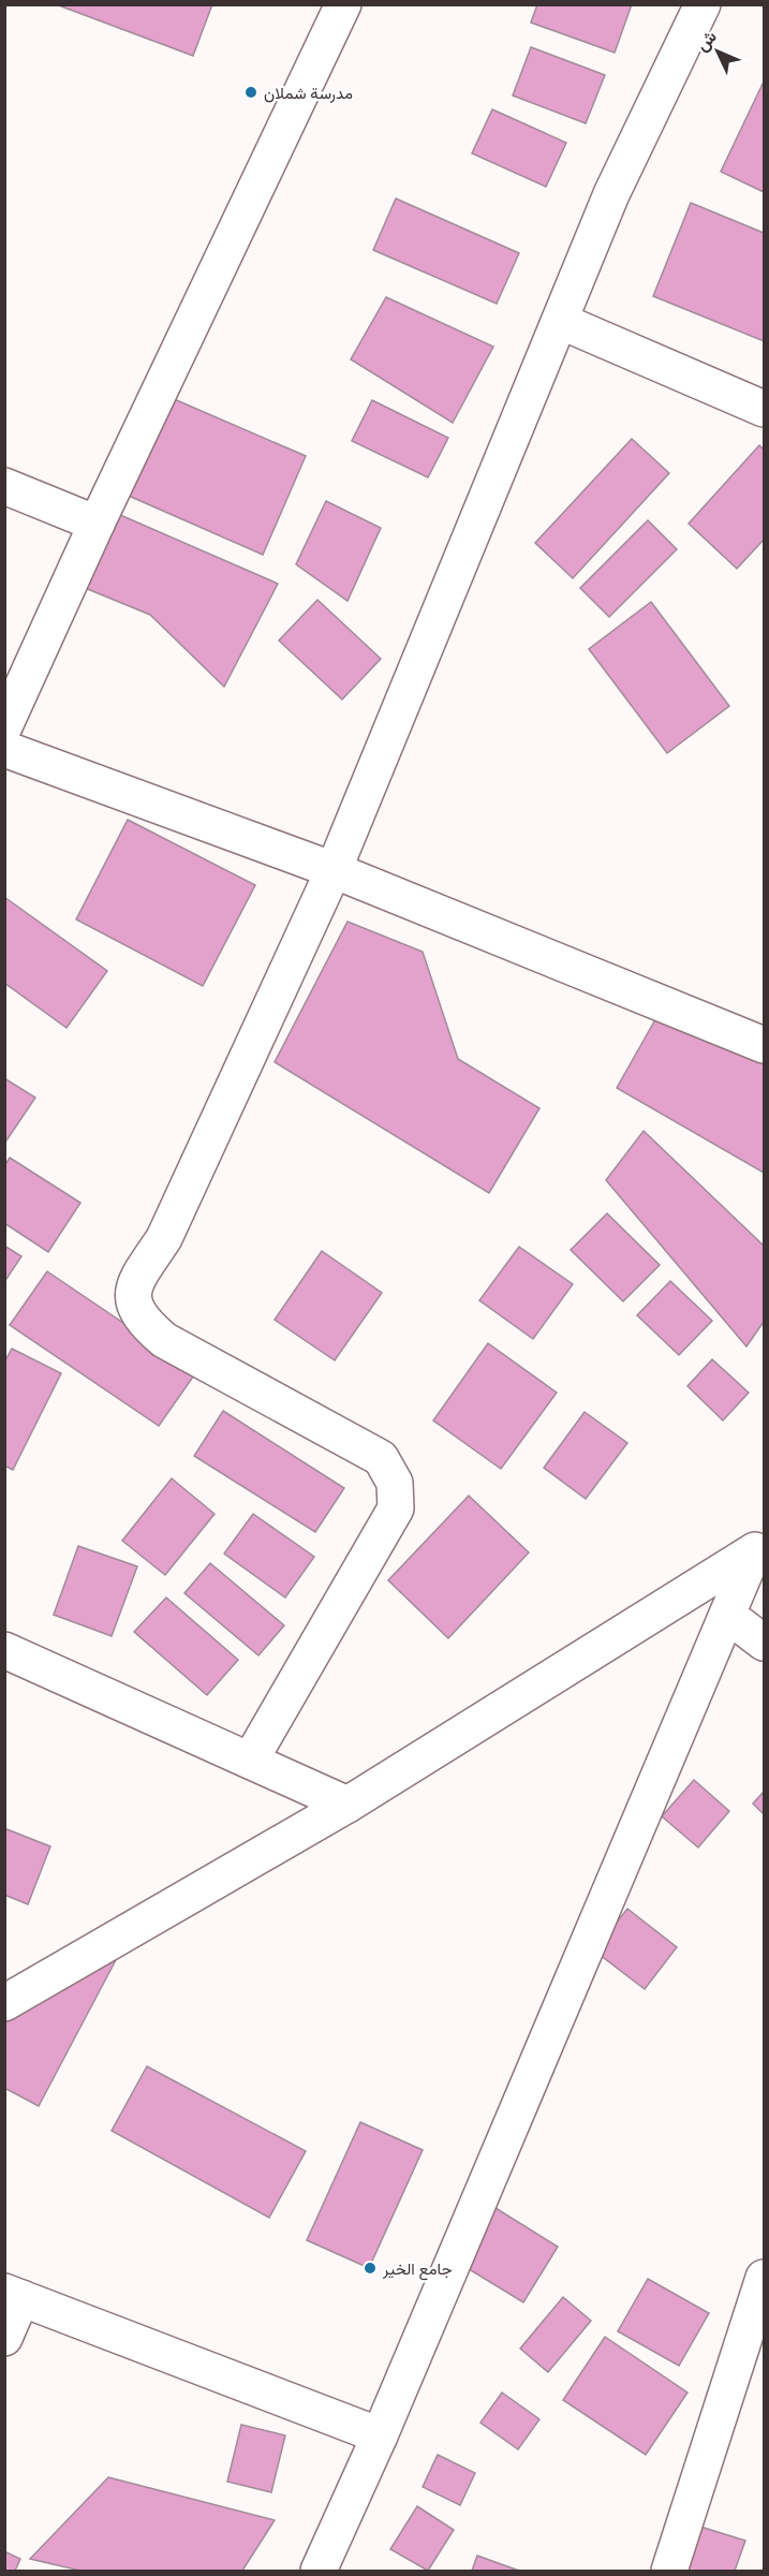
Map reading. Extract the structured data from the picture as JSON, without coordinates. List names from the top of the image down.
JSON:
{
  "places": ["مدرسة شملان", "جامع الخير"],
  "north": "top left"
}
